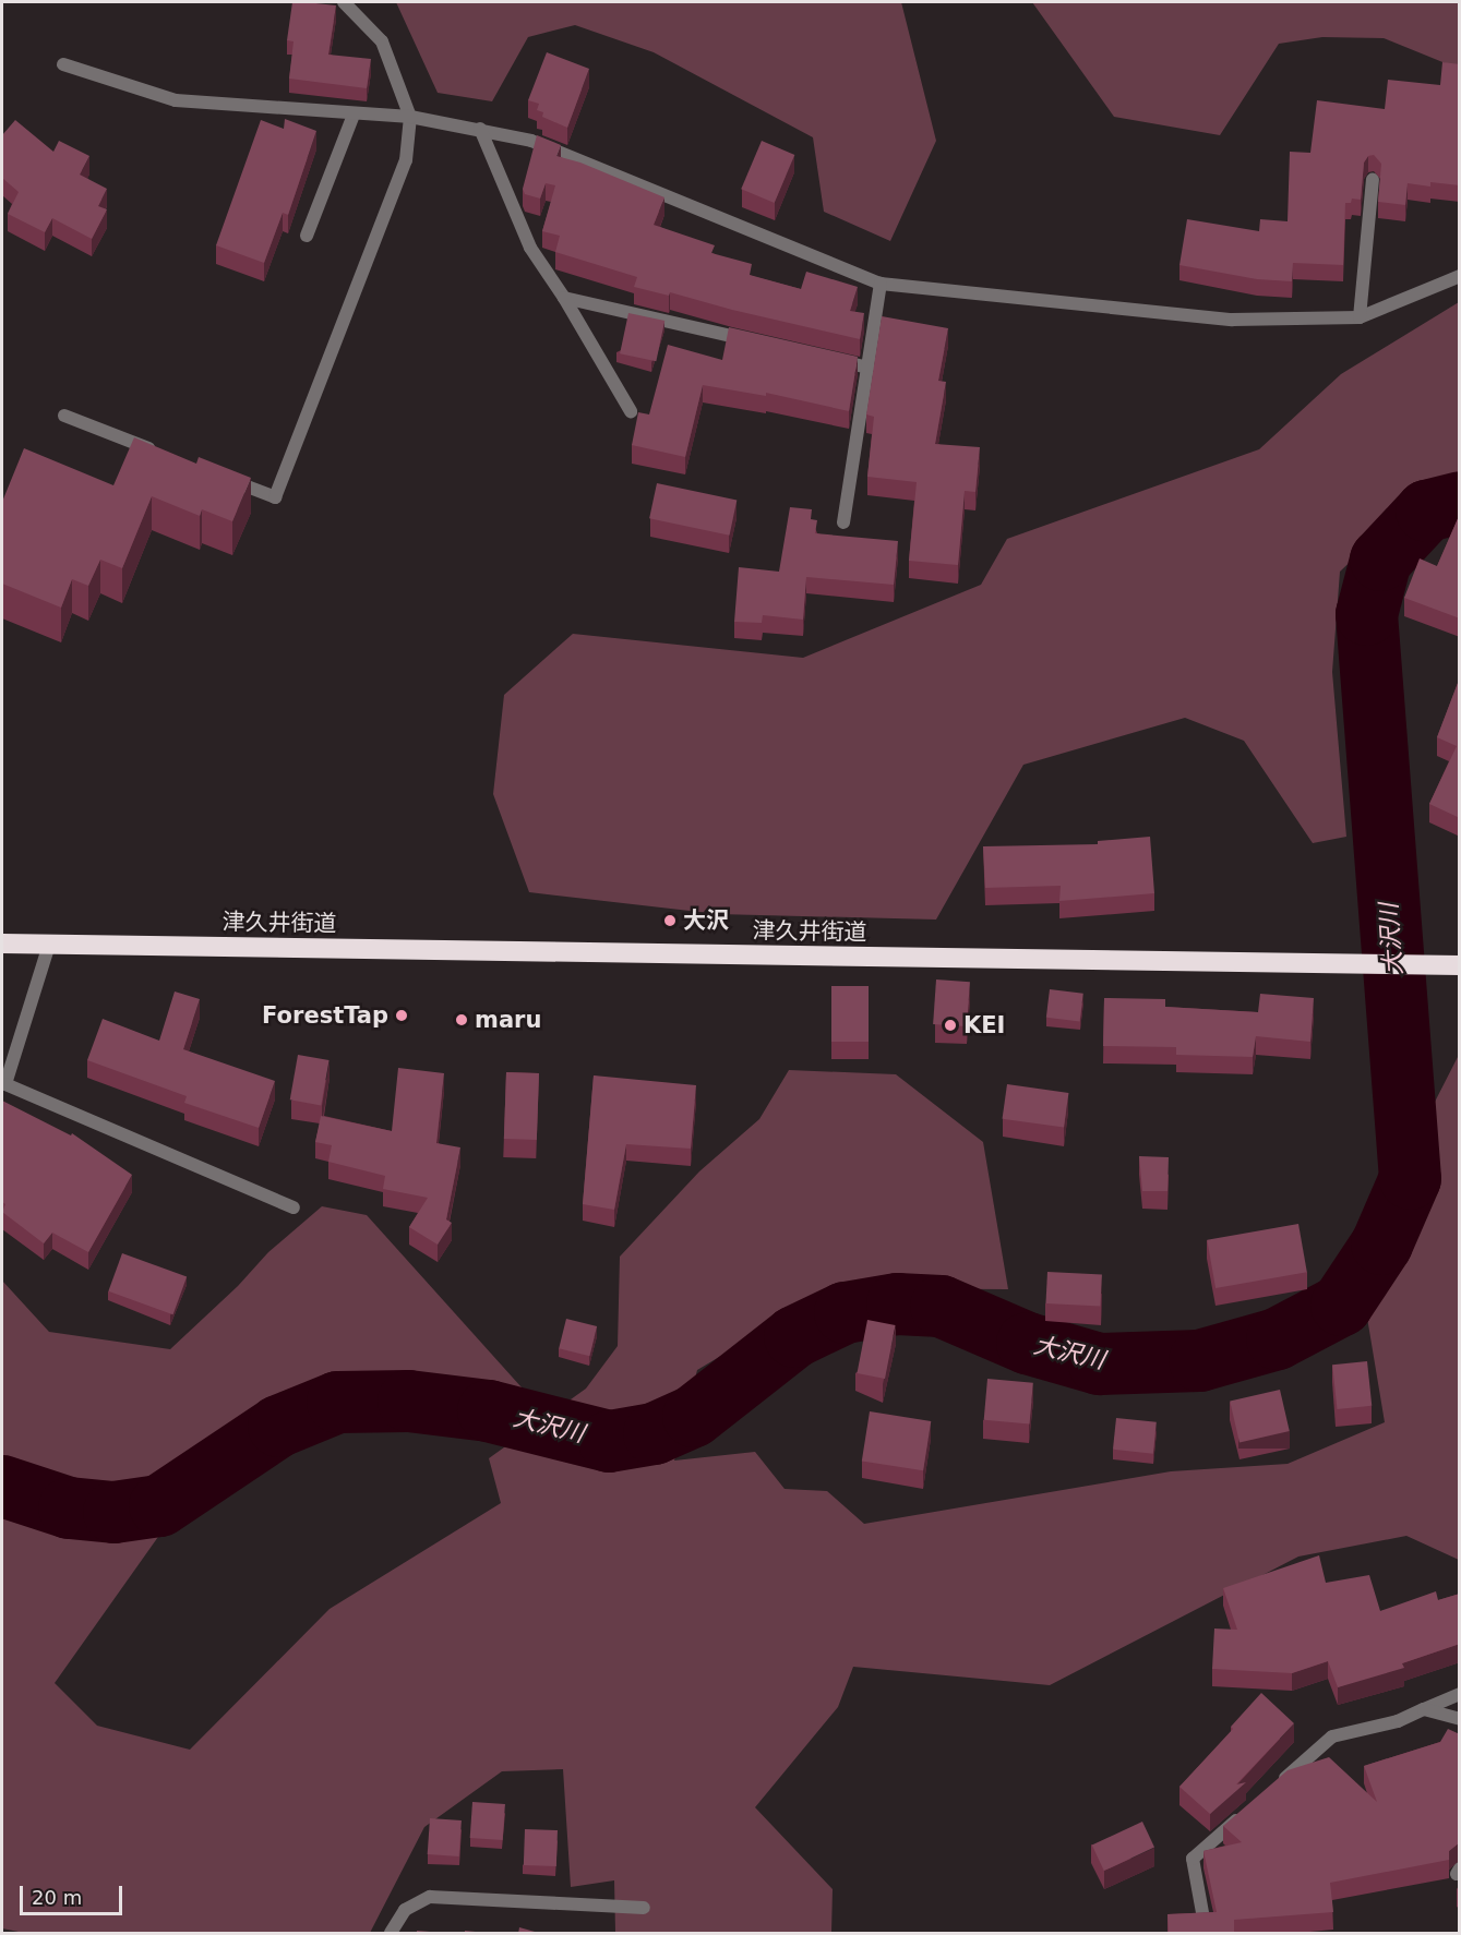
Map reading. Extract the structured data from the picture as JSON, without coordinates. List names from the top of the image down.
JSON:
{
  "streets": {
    "highway": ["津久井街道"]
  },
  "water": ["大沢川"],
  "places": [
    "大沢",
    "ForestTap",
    "maru",
    "KEI"
  ],
  "scale_bar": "20 m"
}
